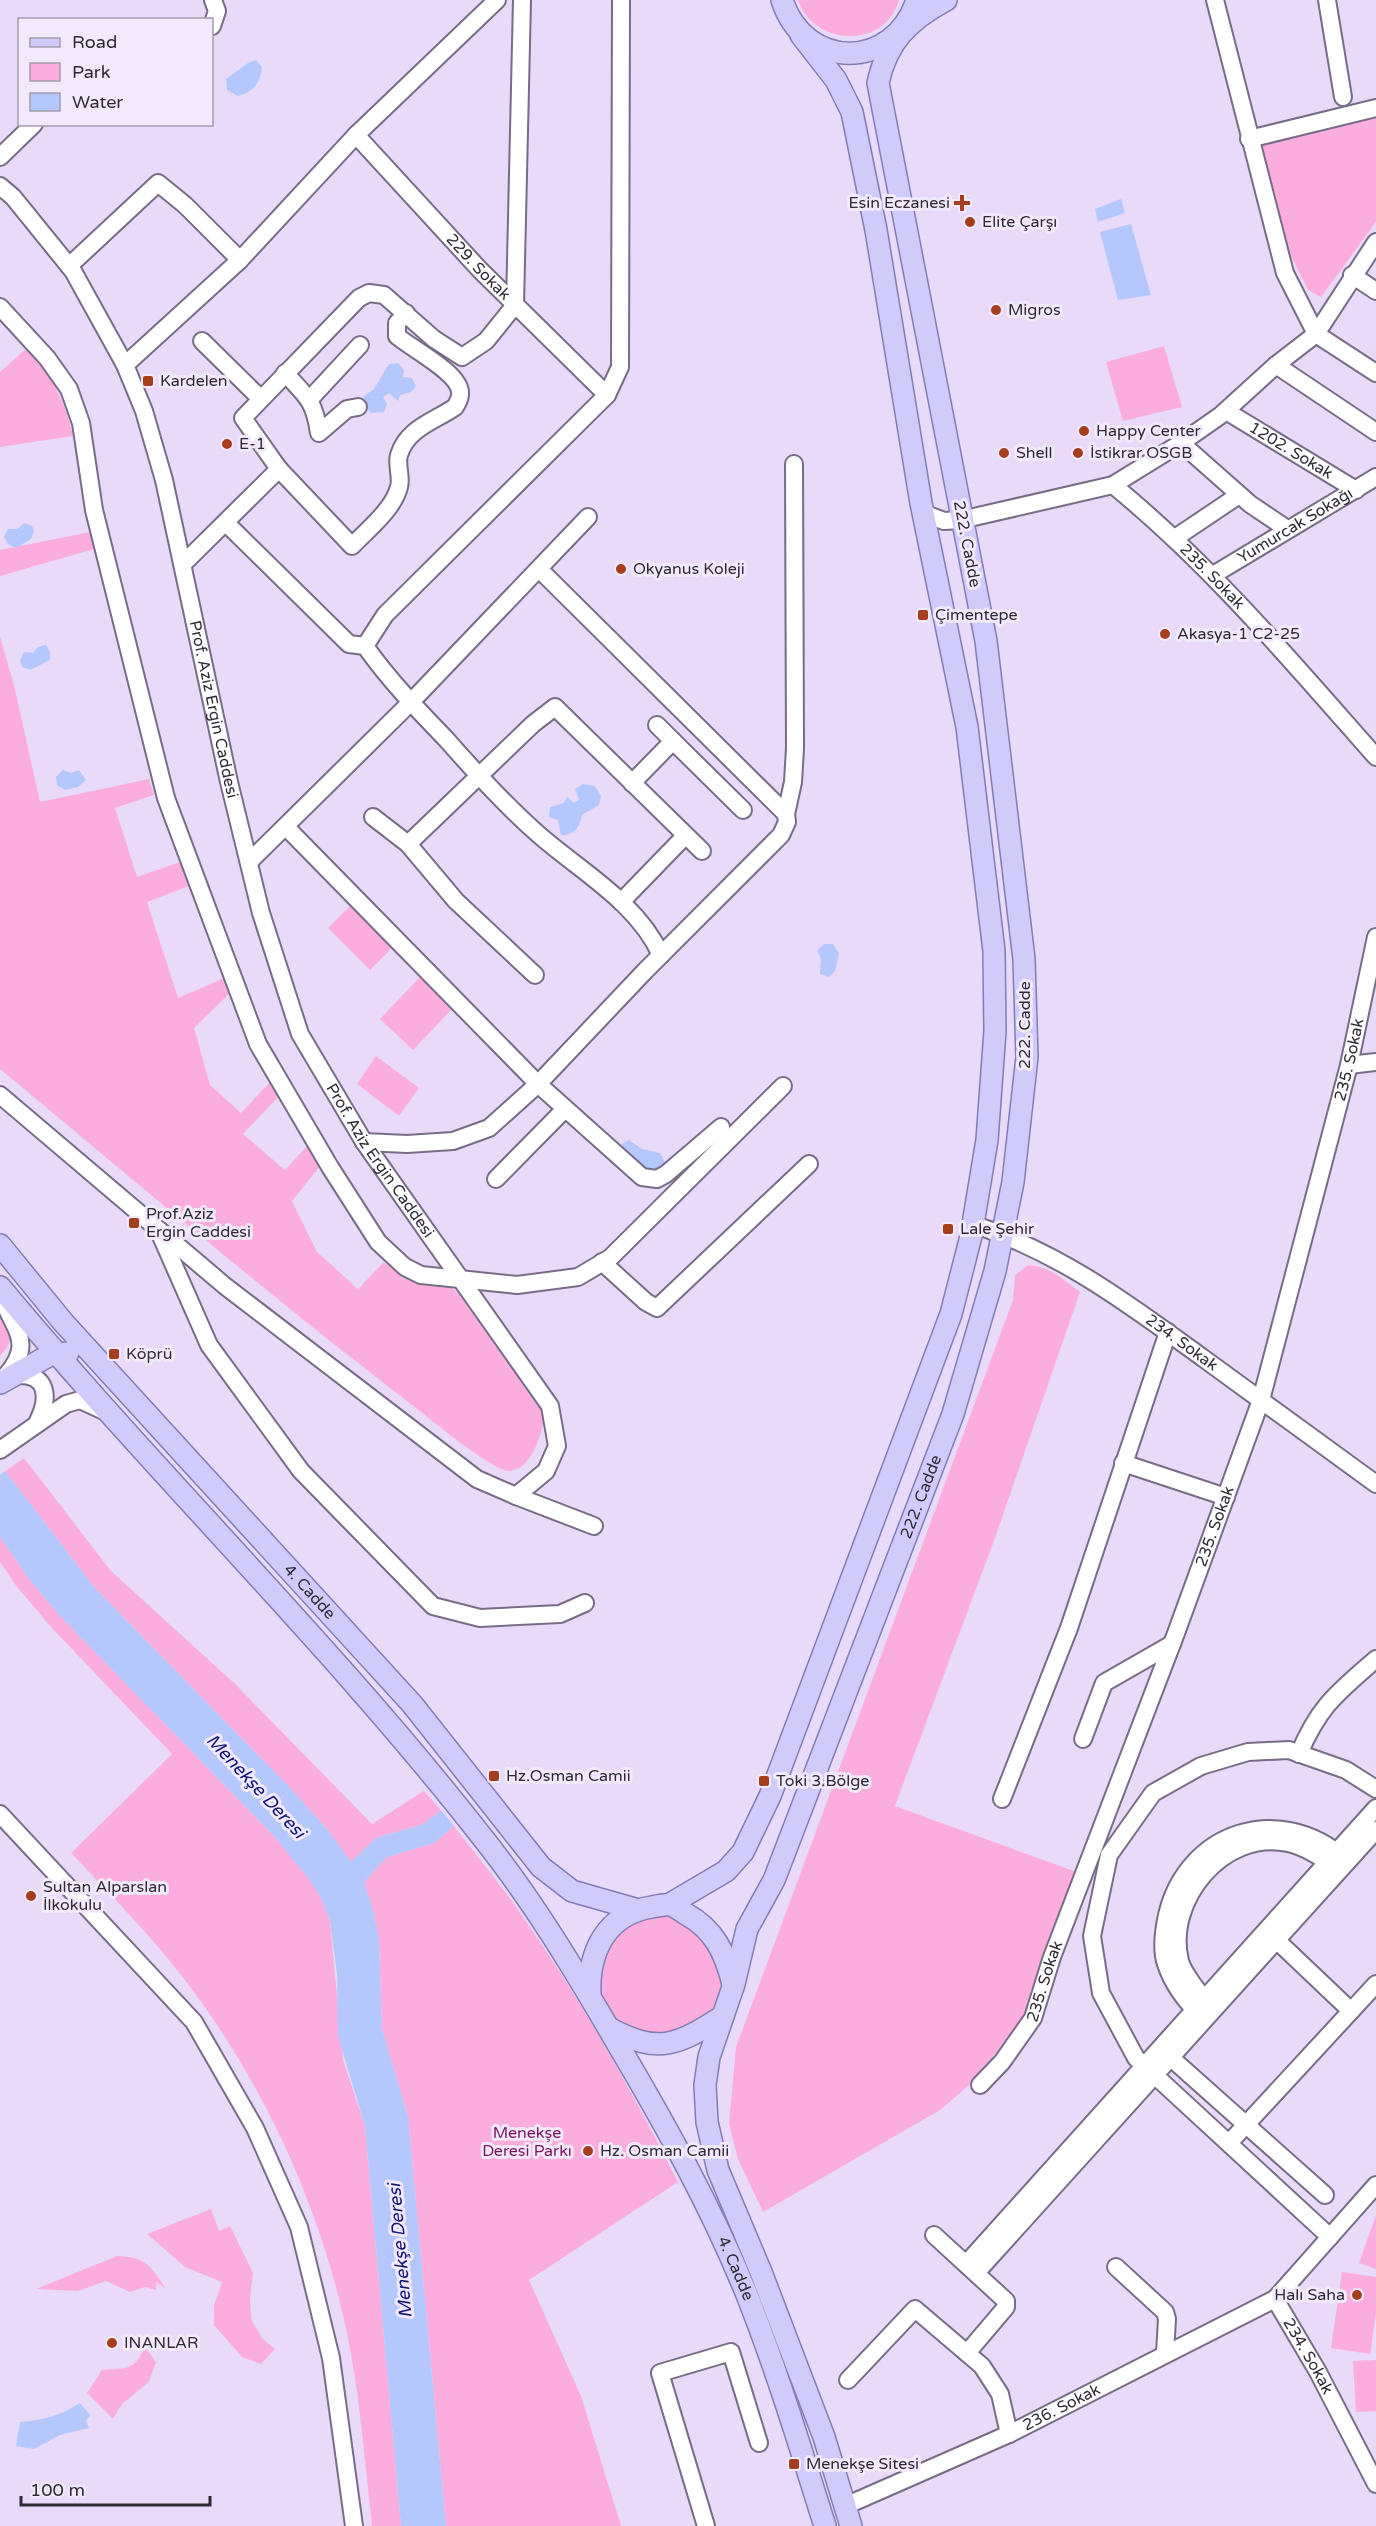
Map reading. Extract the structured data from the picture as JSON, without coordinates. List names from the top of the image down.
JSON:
{
  "streets": {
    "main road": ["222. Cadde", "4. Cadde"],
    "street": [
      "229. Sokak",
      "1202. Sokak",
      "Yumurcak Sokağı",
      "235. Sokak",
      "Prof. Aziz Ergin Caddesi",
      "234. Sokak",
      "236. Sokak"
    ]
  },
  "crossings": [
    ["1202. Sokak", "Yumurcak Sokağı"],
    ["Yumurcak Sokağı", "235. Sokak"],
    ["222. Cadde", "234. Sokak"],
    ["222. Cadde", "4. Cadde"],
    ["235. Sokak", "234. Sokak"],
    ["234. Sokak", "236. Sokak"],
    ["4. Cadde", "236. Sokak"]
  ],
  "water": ["Menekşe Deresi"],
  "parks": ["Menekşe Deresi Parkı"],
  "places": {
    "health": ["Esin Eczanesi"],
    "other": [
      "Elite Çarşı",
      "Migros",
      "Happy Center",
      "E-1",
      "Shell",
      "İstikrar OSGB",
      "Okyanus Koleji",
      "Akasya-1 C2-25",
      "Sultan Alparslan İlkokulu",
      "Hz. Osman Camii",
      "Halı Saha",
      "INANLAR"
    ],
    "transit": [
      "Kardelen",
      "Çimentepe",
      "Prof.Aziz Ergin Caddesi",
      "Lale Şehir",
      "Köprü",
      "Hz.Osman Camii",
      "Toki 3.Bölge",
      "Menekşe Sitesi"
    ]
  },
  "legend": ["Road", "Park", "Water"],
  "scale_bar": "100 m"
}
